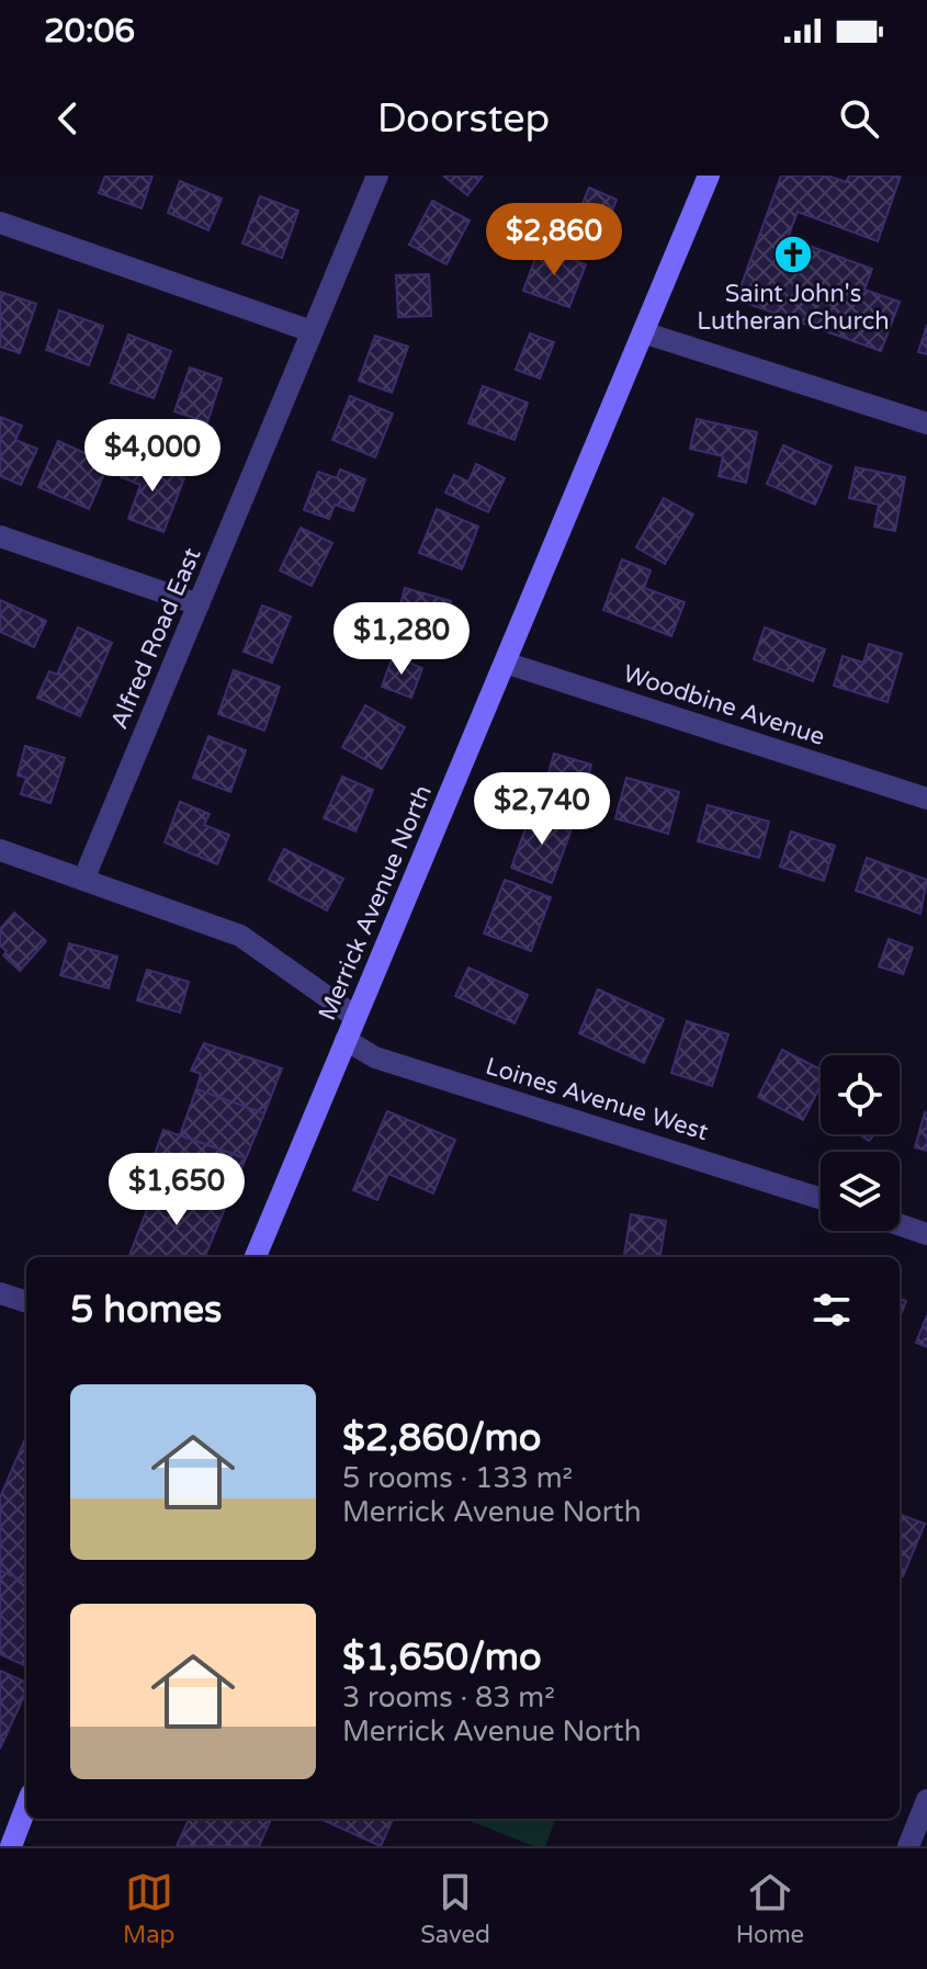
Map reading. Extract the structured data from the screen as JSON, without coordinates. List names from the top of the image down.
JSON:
{
  "streets": {
    "main road": ["Merrick Avenue North"],
    "street": ["Alfred Road East", "Woodbine Avenue", "Loines Avenue West"]
  },
  "crossings": [
    ["Woodbine Avenue", "Merrick Avenue North"],
    ["Merrick Avenue North", "Loines Avenue West"]
  ],
  "places": {
    "church": ["Saint John's Lutheran Church"]
  },
  "page": {
    "status": "20:06",
    "header": "Doorstep",
    "price": [
      "$2,860",
      "$4,000",
      "$1,280",
      "$2,740",
      "$1,650"
    ],
    "heading": "5 homes",
    "list": [
      {
        "name": "$2,860/mo",
        "note": "5 rooms · 133 m² · Merrick Avenue North"
      },
      {
        "name": "$1,650/mo",
        "note": "3 rooms · 83 m² · Merrick Avenue North"
      }
    ],
    "tabs": ["Map", "Saved", "Home"]
  }
}
